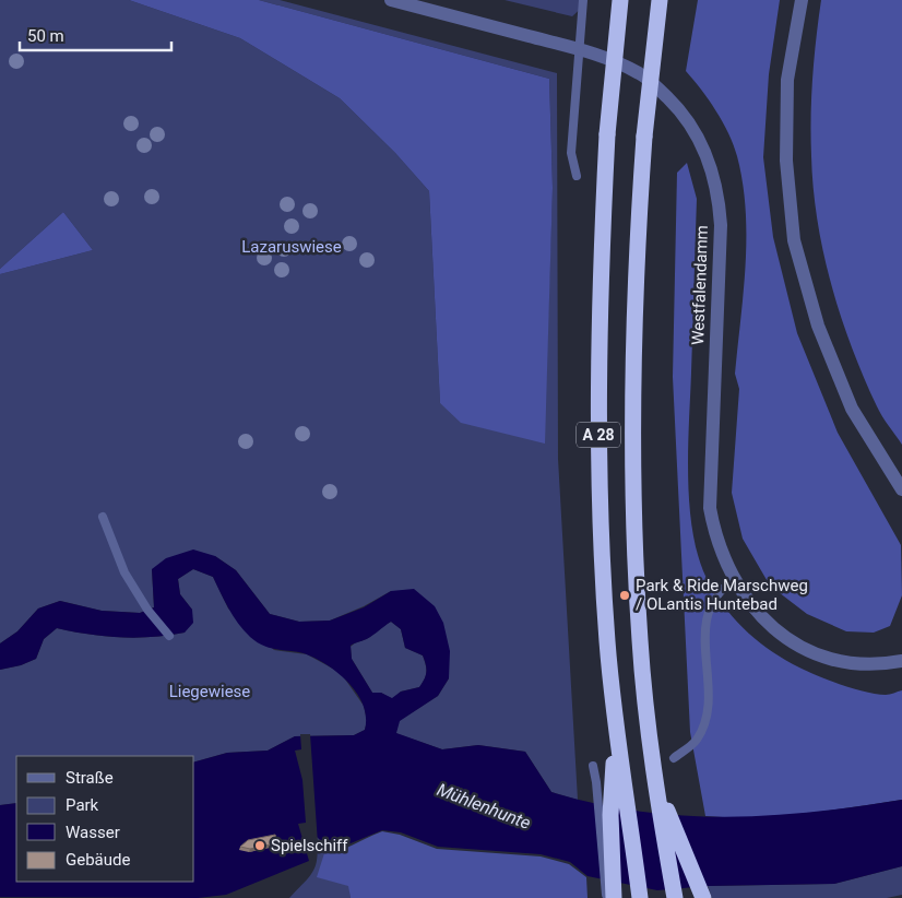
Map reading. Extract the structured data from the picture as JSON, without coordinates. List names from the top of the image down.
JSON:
{
  "streets": {
    "highway": ["A 28"],
    "street": ["Westfalendamm"]
  },
  "water": ["Mühlenhunte"],
  "parks": ["Lazaruswiese", "Liegewiese"],
  "places": ["Park & Ride Marschweg / OLantis Huntebad", "Spielschiff"],
  "legend": [
    "Straße",
    "Park",
    "Wasser",
    "Gebäude"
  ],
  "scale_bar": "50 m"
}
